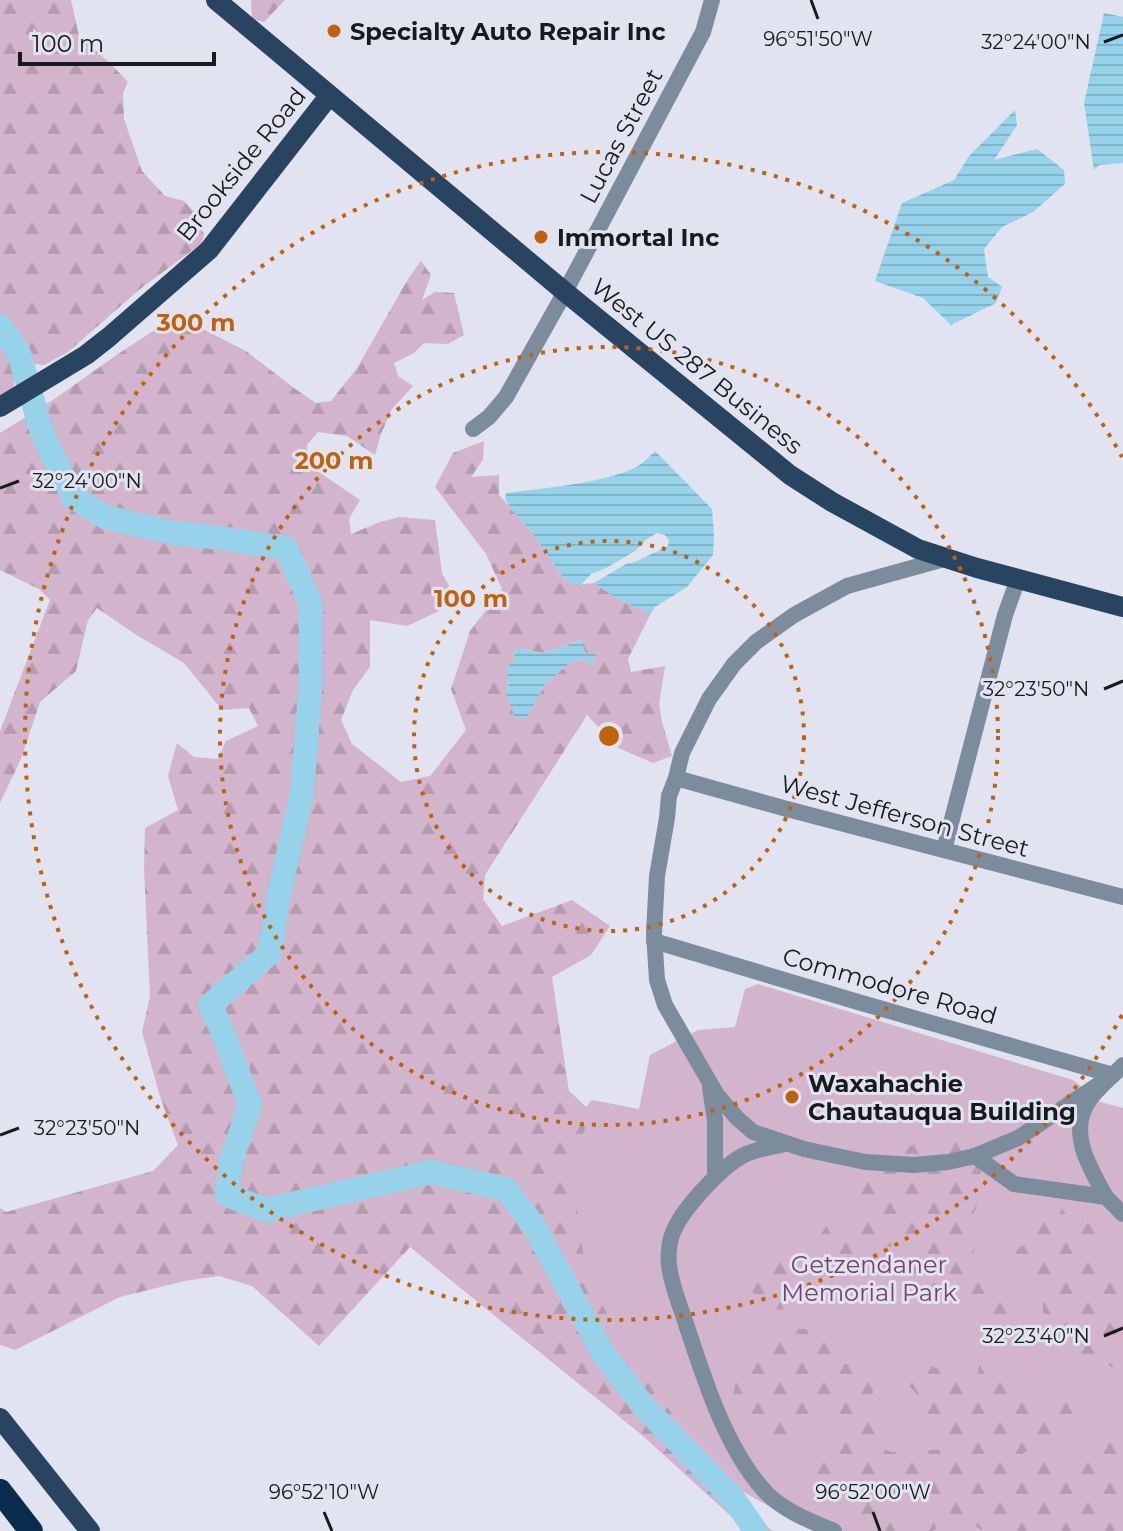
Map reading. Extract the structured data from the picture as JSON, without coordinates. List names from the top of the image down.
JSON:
{
  "streets": {
    "main road": ["Brookside Road", "West US 287 Business"],
    "street": ["Lucas Street", "West Jefferson Street", "Commodore Road"]
  },
  "crossings": [
    ["Lucas Street", "West US 287 Business"],
    ["Brookside Road", "West US 287 Business"]
  ],
  "parks": ["Getzendaner Memorial Park"],
  "places": ["Specialty Auto Repair Inc", "Immortal Inc", "Waxahachie Chautauqua Building"],
  "scale_bar": "100 m",
  "coordinates": [
    "96°51'50\"W",
    "32°24'00\"N",
    "32°23'50\"N",
    "32°23'40\"N",
    "96°52'10\"W",
    "96°52'00\"W"
  ],
  "rings": ["300 m", "200 m", "100 m"]
}
